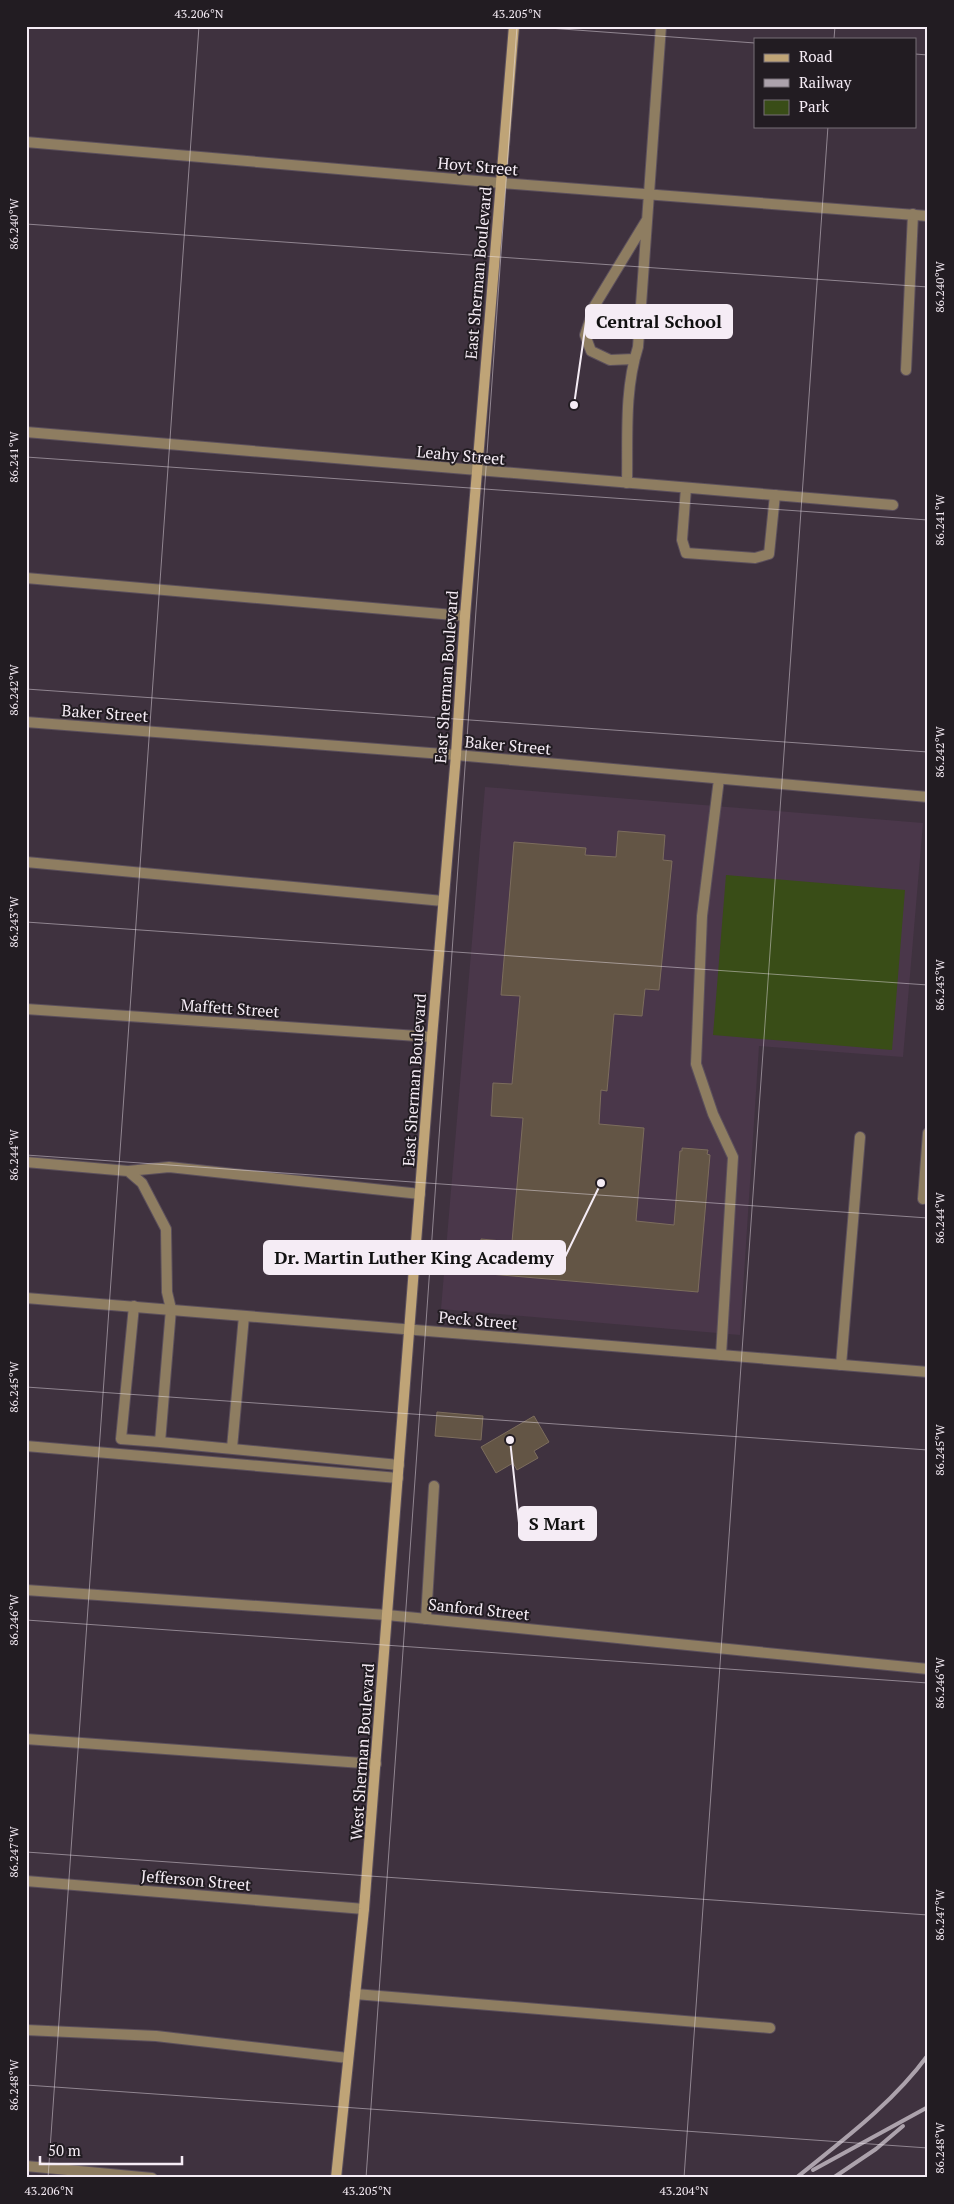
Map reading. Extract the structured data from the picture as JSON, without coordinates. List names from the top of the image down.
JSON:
{
  "streets": {
    "main road": ["East Sherman Boulevard", "West Sherman Boulevard"],
    "street": [
      "Hoyt Street",
      "Leahy Street",
      "Baker Street",
      "Maffett Street",
      "Peck Street",
      "Sanford Street",
      "Jefferson Street"
    ]
  },
  "crossings": [
    ["Hoyt Street", "East Sherman Boulevard"],
    ["East Sherman Boulevard", "Leahy Street"],
    ["East Sherman Boulevard", "Baker Street"],
    ["East Sherman Boulevard", "Maffett Street"],
    ["East Sherman Boulevard", "Peck Street"],
    ["East Sherman Boulevard", "West Sherman Boulevard"],
    ["Peck Street", "West Sherman Boulevard"],
    ["Sanford Street", "West Sherman Boulevard"],
    ["West Sherman Boulevard", "Jefferson Street"]
  ],
  "places": ["Central School", "Dr. Martin Luther King Academy", "S Mart"],
  "legend": ["Road", "Railway", "Park"],
  "scale_bar": "50 m",
  "coordinates": [
    "43.206°N",
    "43.205°N",
    "86.240°W",
    "86.241°W",
    "86.242°W",
    "86.243°W",
    "86.244°W",
    "86.245°W",
    "86.246°W",
    "86.247°W",
    "86.248°W",
    "43.204°N"
  ]
}
